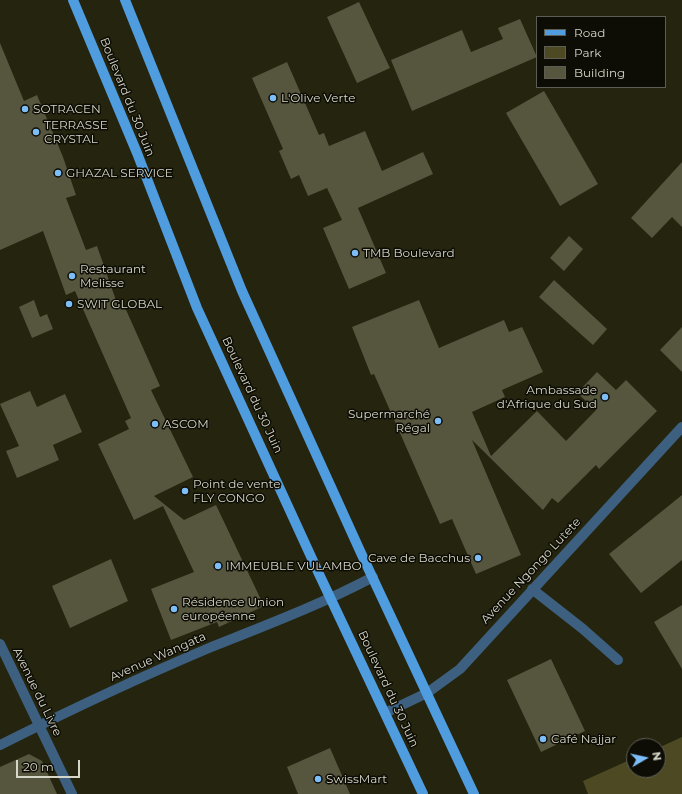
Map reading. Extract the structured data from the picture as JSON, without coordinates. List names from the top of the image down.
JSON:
{
  "streets": {
    "main road": ["Boulevard du 30 Juin"],
    "street": ["Avenue Ngongo Lutete", "Avenue Wangata", "Avenue du Livre"]
  },
  "crossings": [
    ["Boulevard du 30 Juin", "Avenue Ngongo Lutete"],
    ["Boulevard du 30 Juin", "Avenue Wangata"],
    ["Avenue Wangata", "Avenue du Livre"]
  ],
  "places": [
    "L'Olive Verte",
    "SOTRACEN",
    "TERRASSE CRYSTAL",
    "GHAZAL SERVICE",
    "TMB Boulevard",
    "Restaurant Melisse",
    "SWIT GLOBAL",
    "Ambassade d'Afrique du Sud",
    "Supermarché Régal",
    "ASCOM",
    "Point de vente FLY CONGO",
    "Cave de Bacchus",
    "IMMEUBLE VULAMBO",
    "Résidence Union européenne",
    "Café Najjar",
    "SwissMart"
  ],
  "legend": ["Road", "Park", "Building"],
  "scale_bar": "20 m",
  "north": "right"
}
